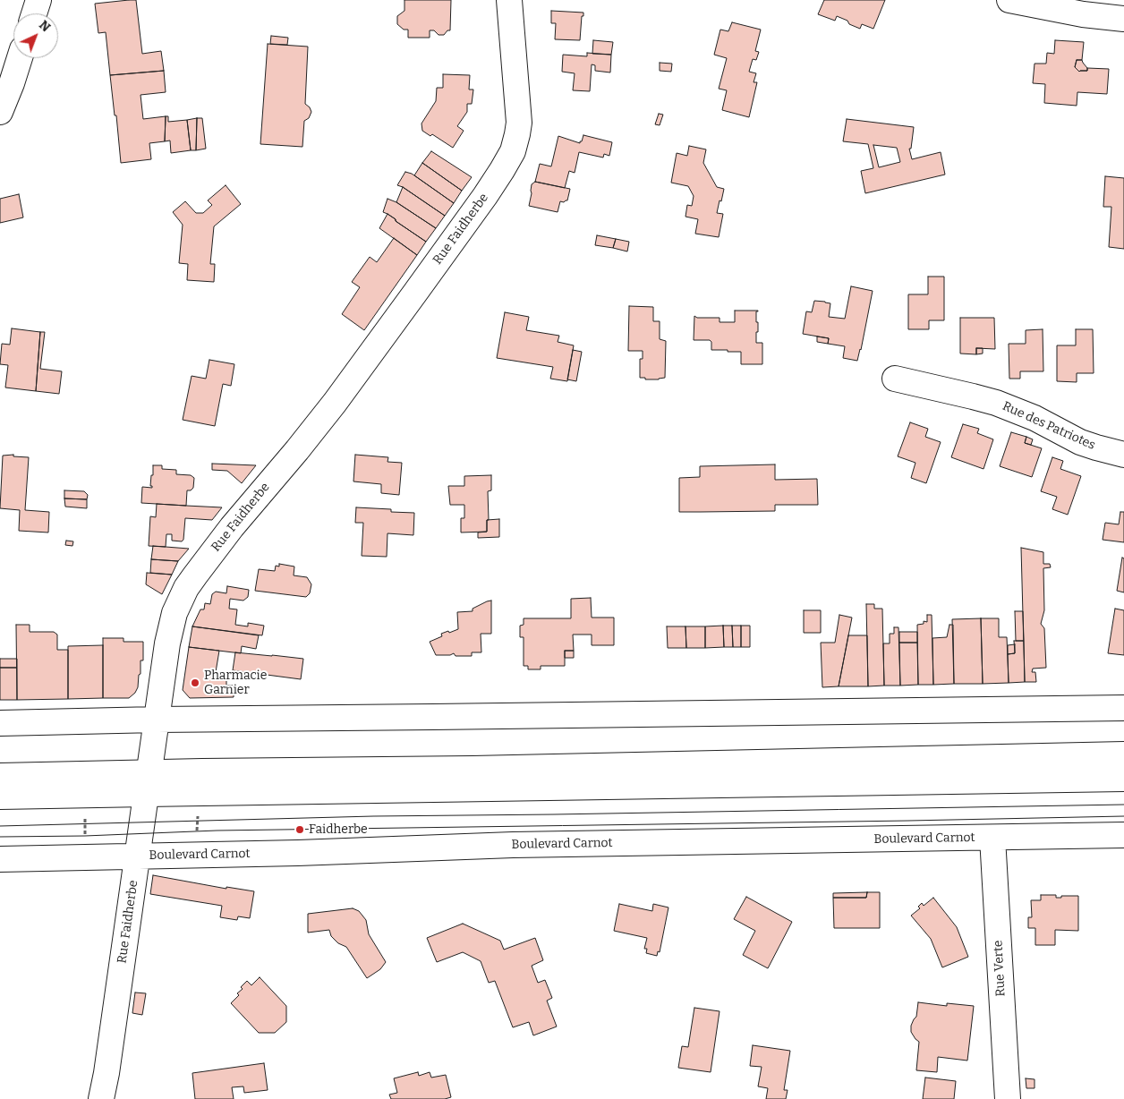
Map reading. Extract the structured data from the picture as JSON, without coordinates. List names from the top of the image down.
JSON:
{
  "streets": {
    "street": [
      "Rue Faidherbe",
      "Rue des Patriotes",
      "Boulevard Carnot",
      "Rue Verte"
    ]
  },
  "crossings": [
    ["Rue Faidherbe", "Boulevard Carnot"],
    ["Boulevard Carnot", "Rue Verte"]
  ],
  "places": ["Pharmacie Garnier", "Faidherbe"],
  "north": "top right"
}
